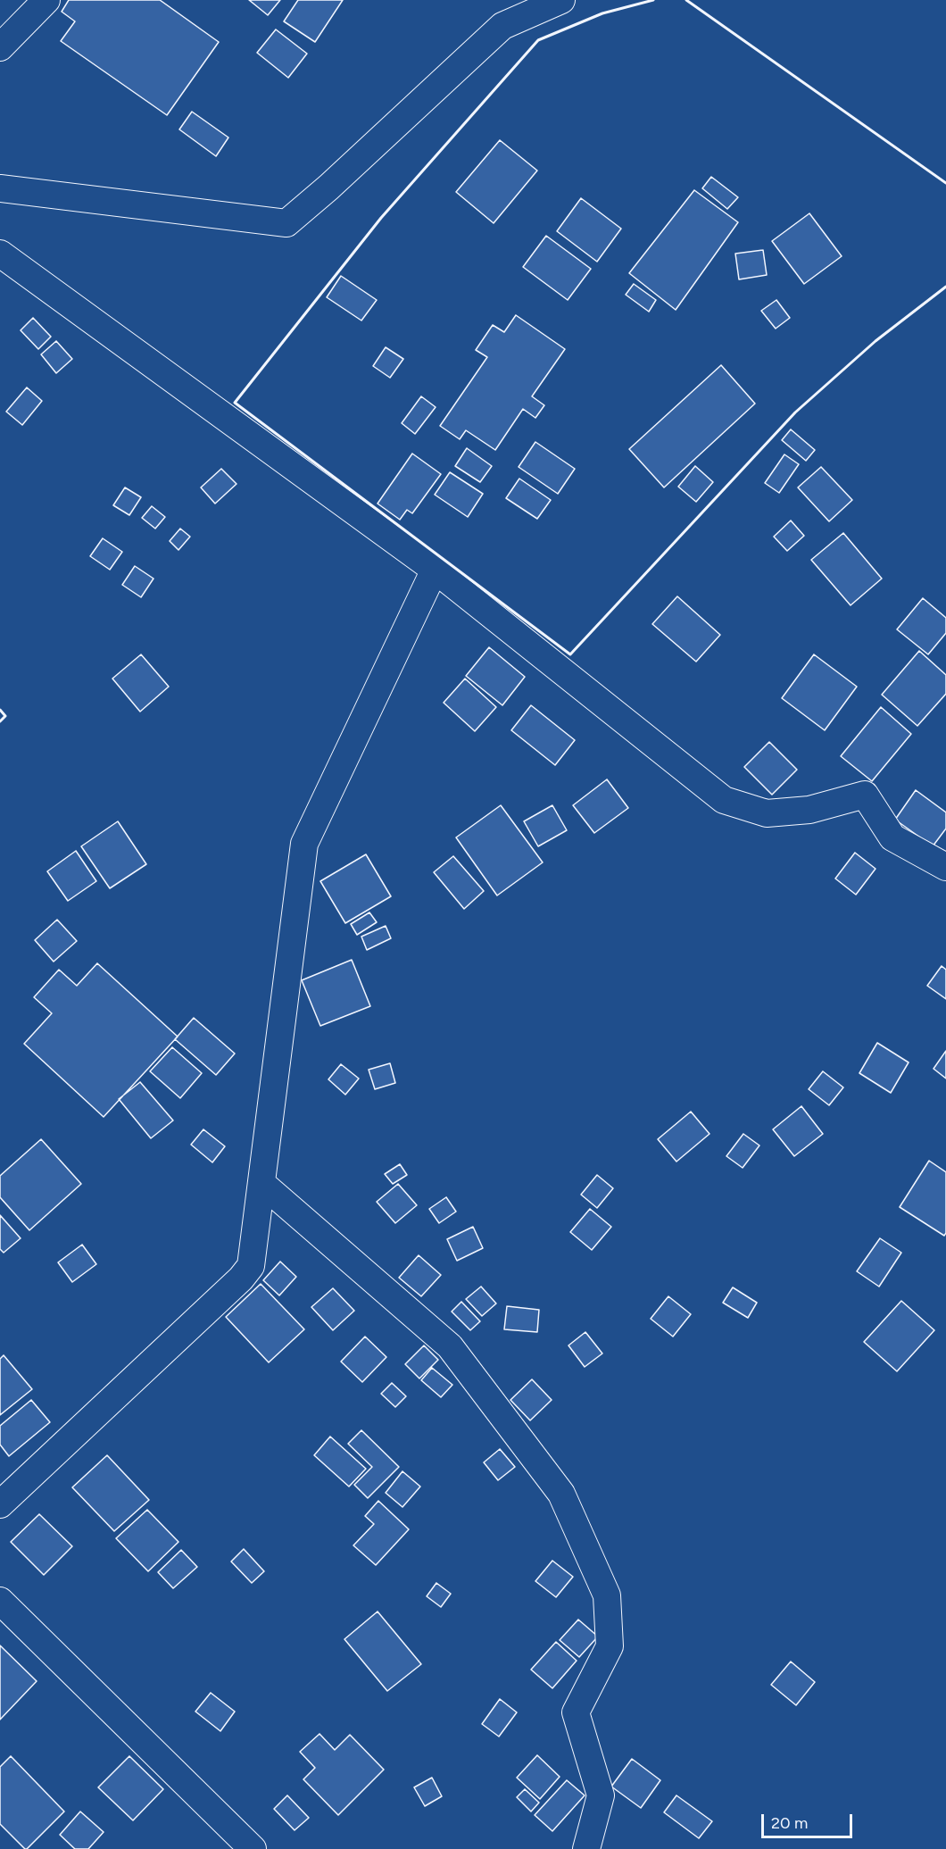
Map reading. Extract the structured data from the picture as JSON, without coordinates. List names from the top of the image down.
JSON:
{
  "scale_bar": "20 m"
}
